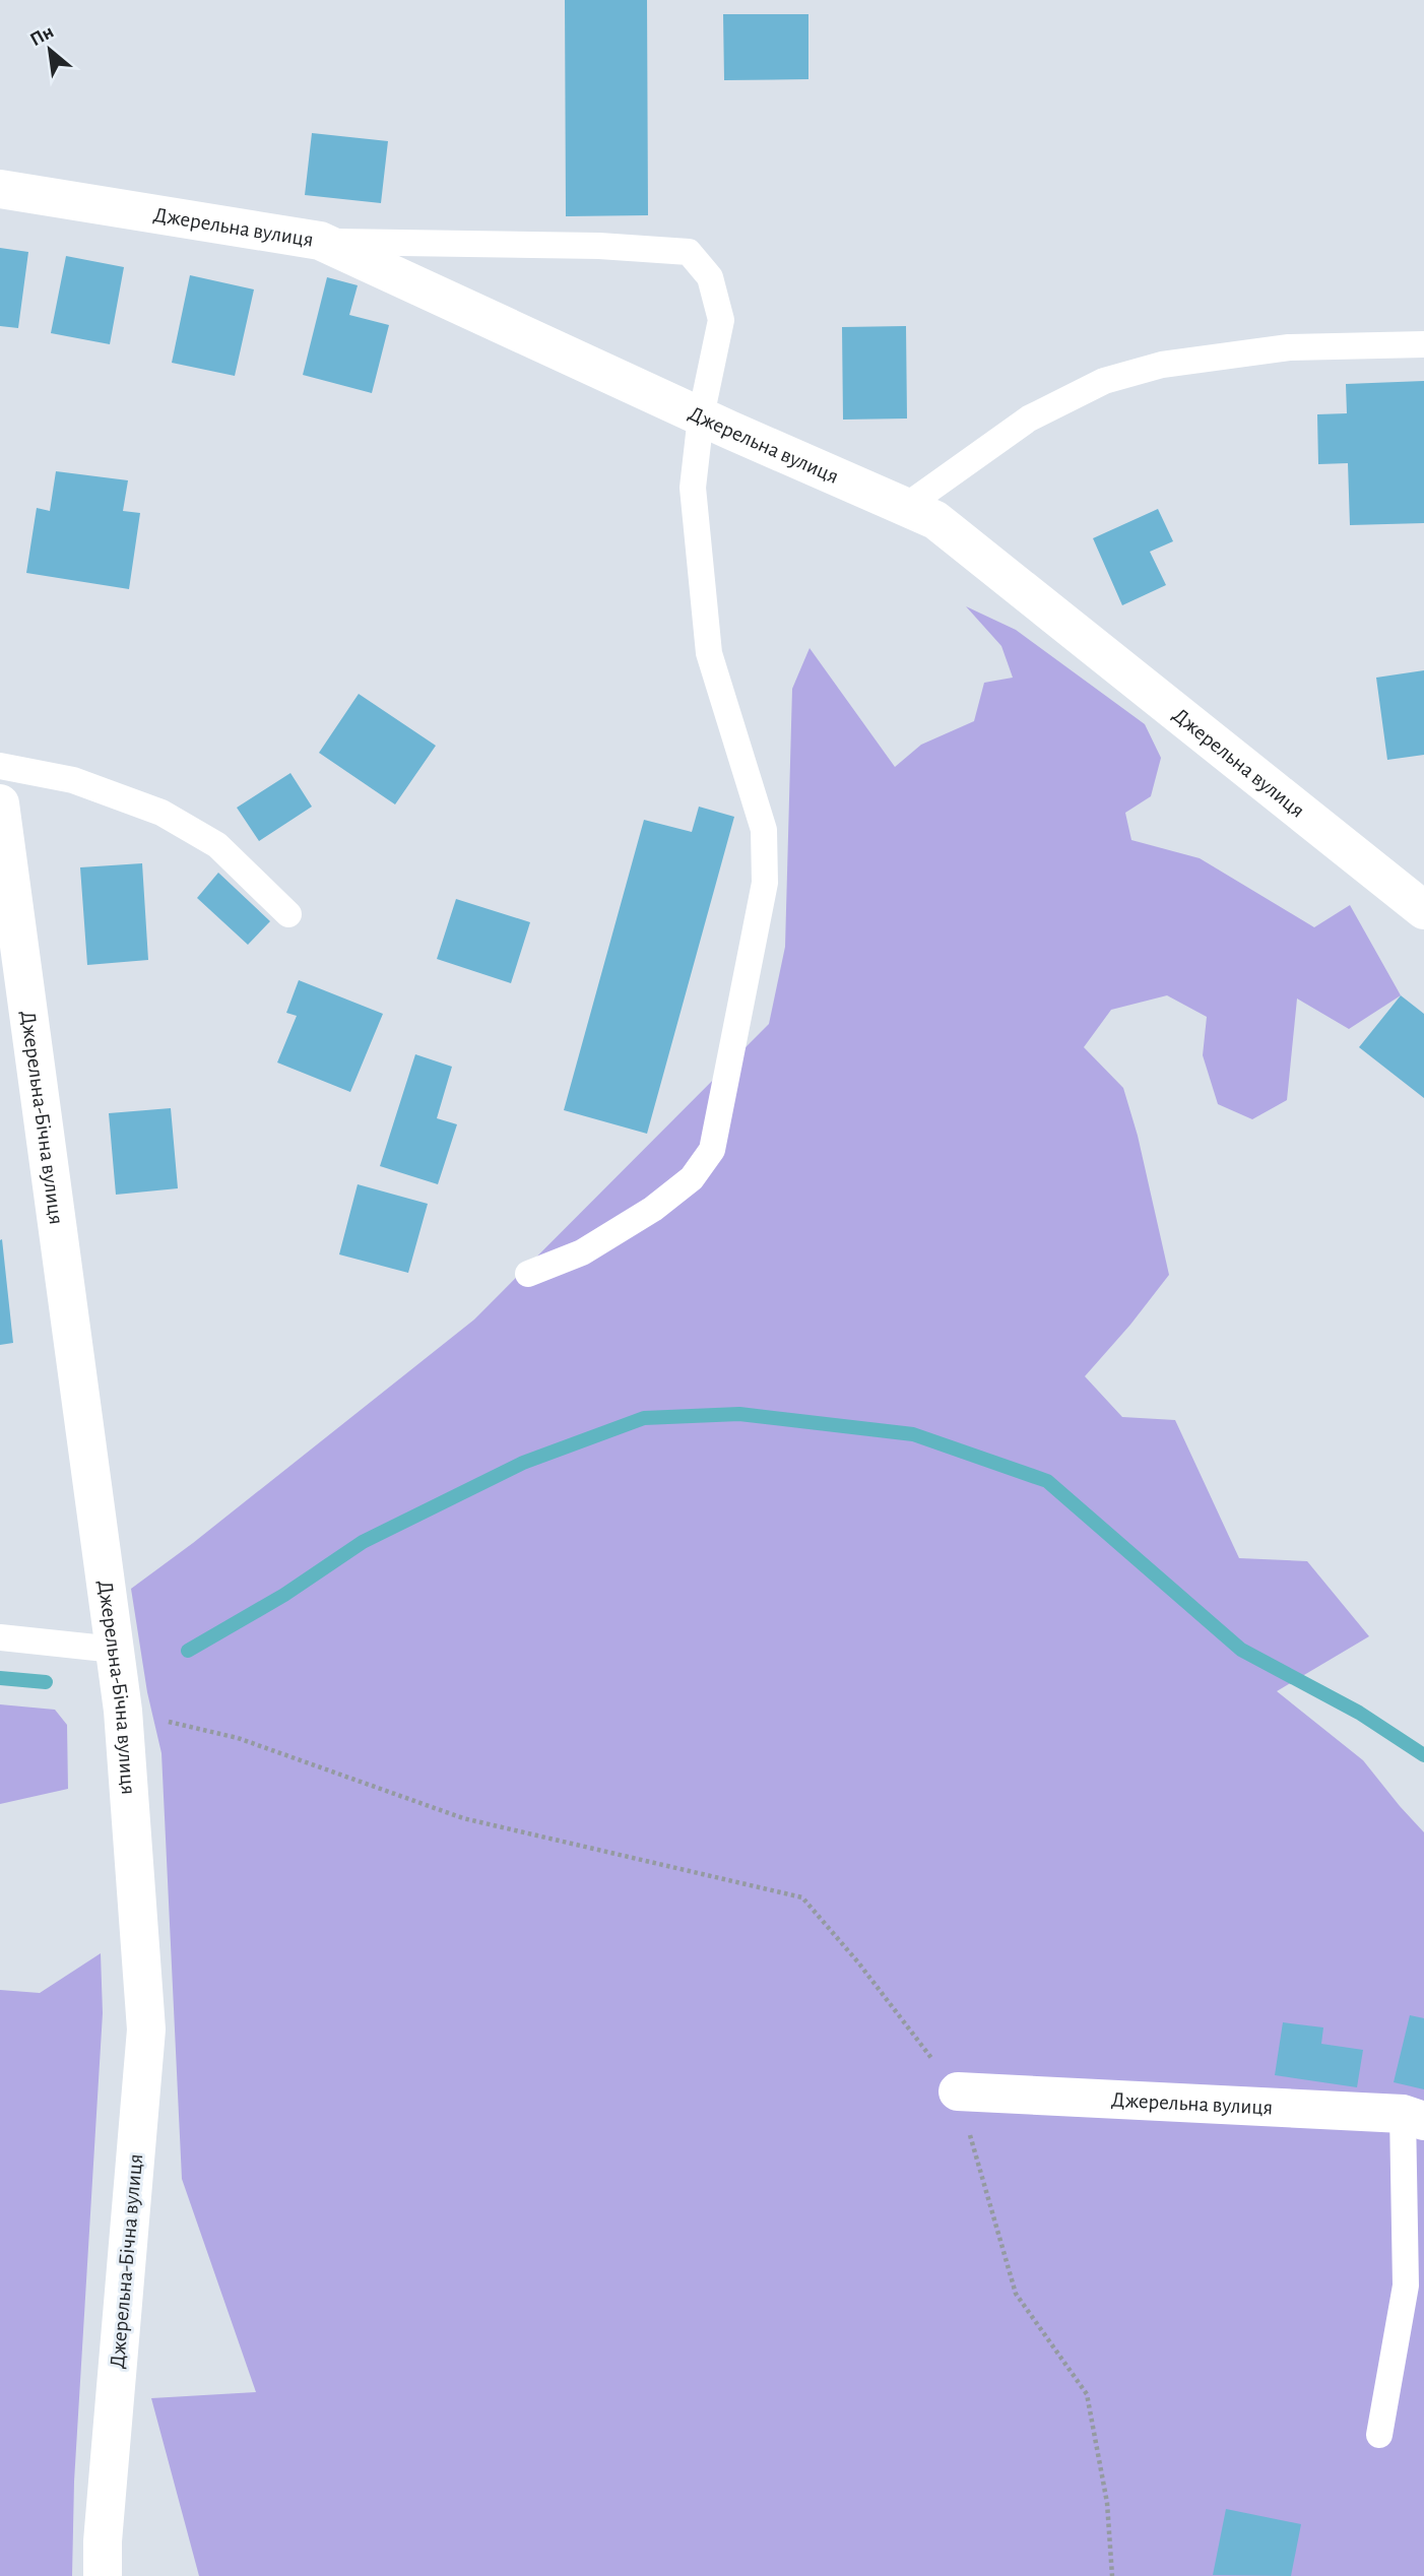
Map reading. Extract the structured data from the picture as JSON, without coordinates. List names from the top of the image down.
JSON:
{
  "streets": {
    "street": ["Джерельна вулиця", "Джерельна-Бічна вулиця"]
  },
  "north": "top left"
}
